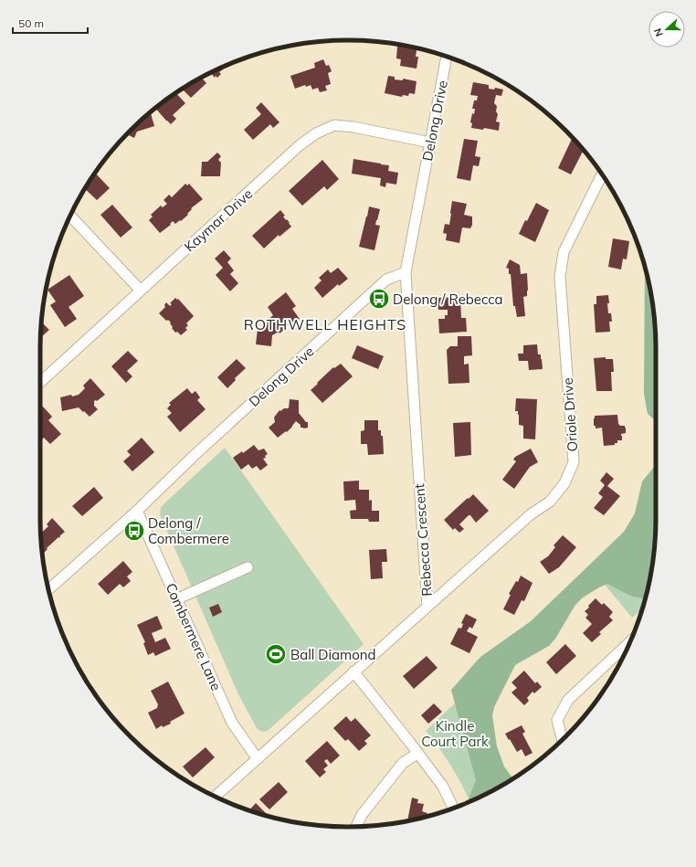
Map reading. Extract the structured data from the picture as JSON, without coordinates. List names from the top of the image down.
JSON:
{
  "streets": {
    "street": [
      "Delong Drive",
      "Kaymar Drive",
      "Oriole Drive",
      "Rebecca Crescent",
      "Combermere Lane"
    ]
  },
  "crossings": [
    ["Delong Drive", "Kaymar Drive"],
    ["Delong Drive", "Rebecca Crescent"],
    ["Delong Drive", "Combermere Lane"],
    ["Oriole Drive", "Rebecca Crescent"],
    ["Rebecca Crescent", "Combermere Lane"]
  ],
  "districts": ["ROTHWELL HEIGHTS"],
  "parks": ["Kindle Court Park"],
  "places": {
    "bus stop": ["Delong / Rebecca", "Delong / Combermere"],
    "sports": ["Ball Diamond"]
  },
  "scale_bar": "50 m",
  "north": "left"
}
